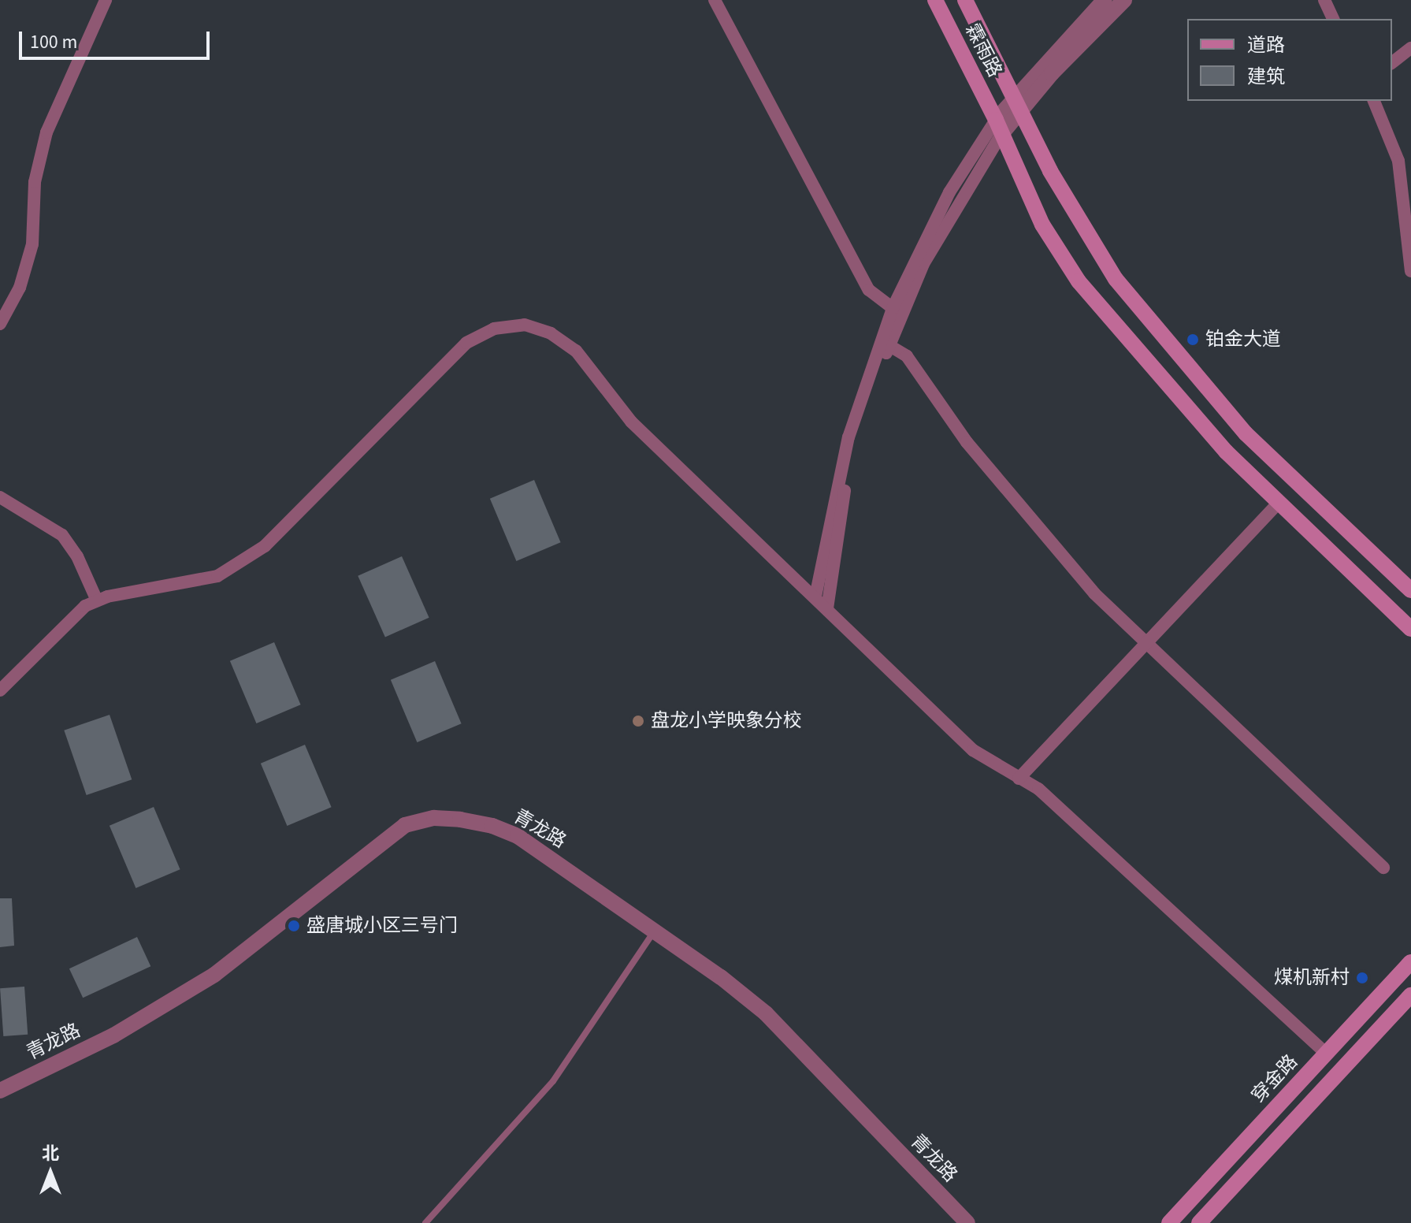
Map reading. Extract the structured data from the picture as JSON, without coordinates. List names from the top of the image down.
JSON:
{
  "streets": {
    "main road": ["霖雨路", "穿金路"],
    "street": ["青龙路"]
  },
  "places": [
    "铂金大道",
    "盘龙小学映象分校",
    "盛唐城小区三号门",
    "煤机新村"
  ],
  "legend": ["道路", "建筑"],
  "scale_bar": "100 m",
  "north": "top"
}
